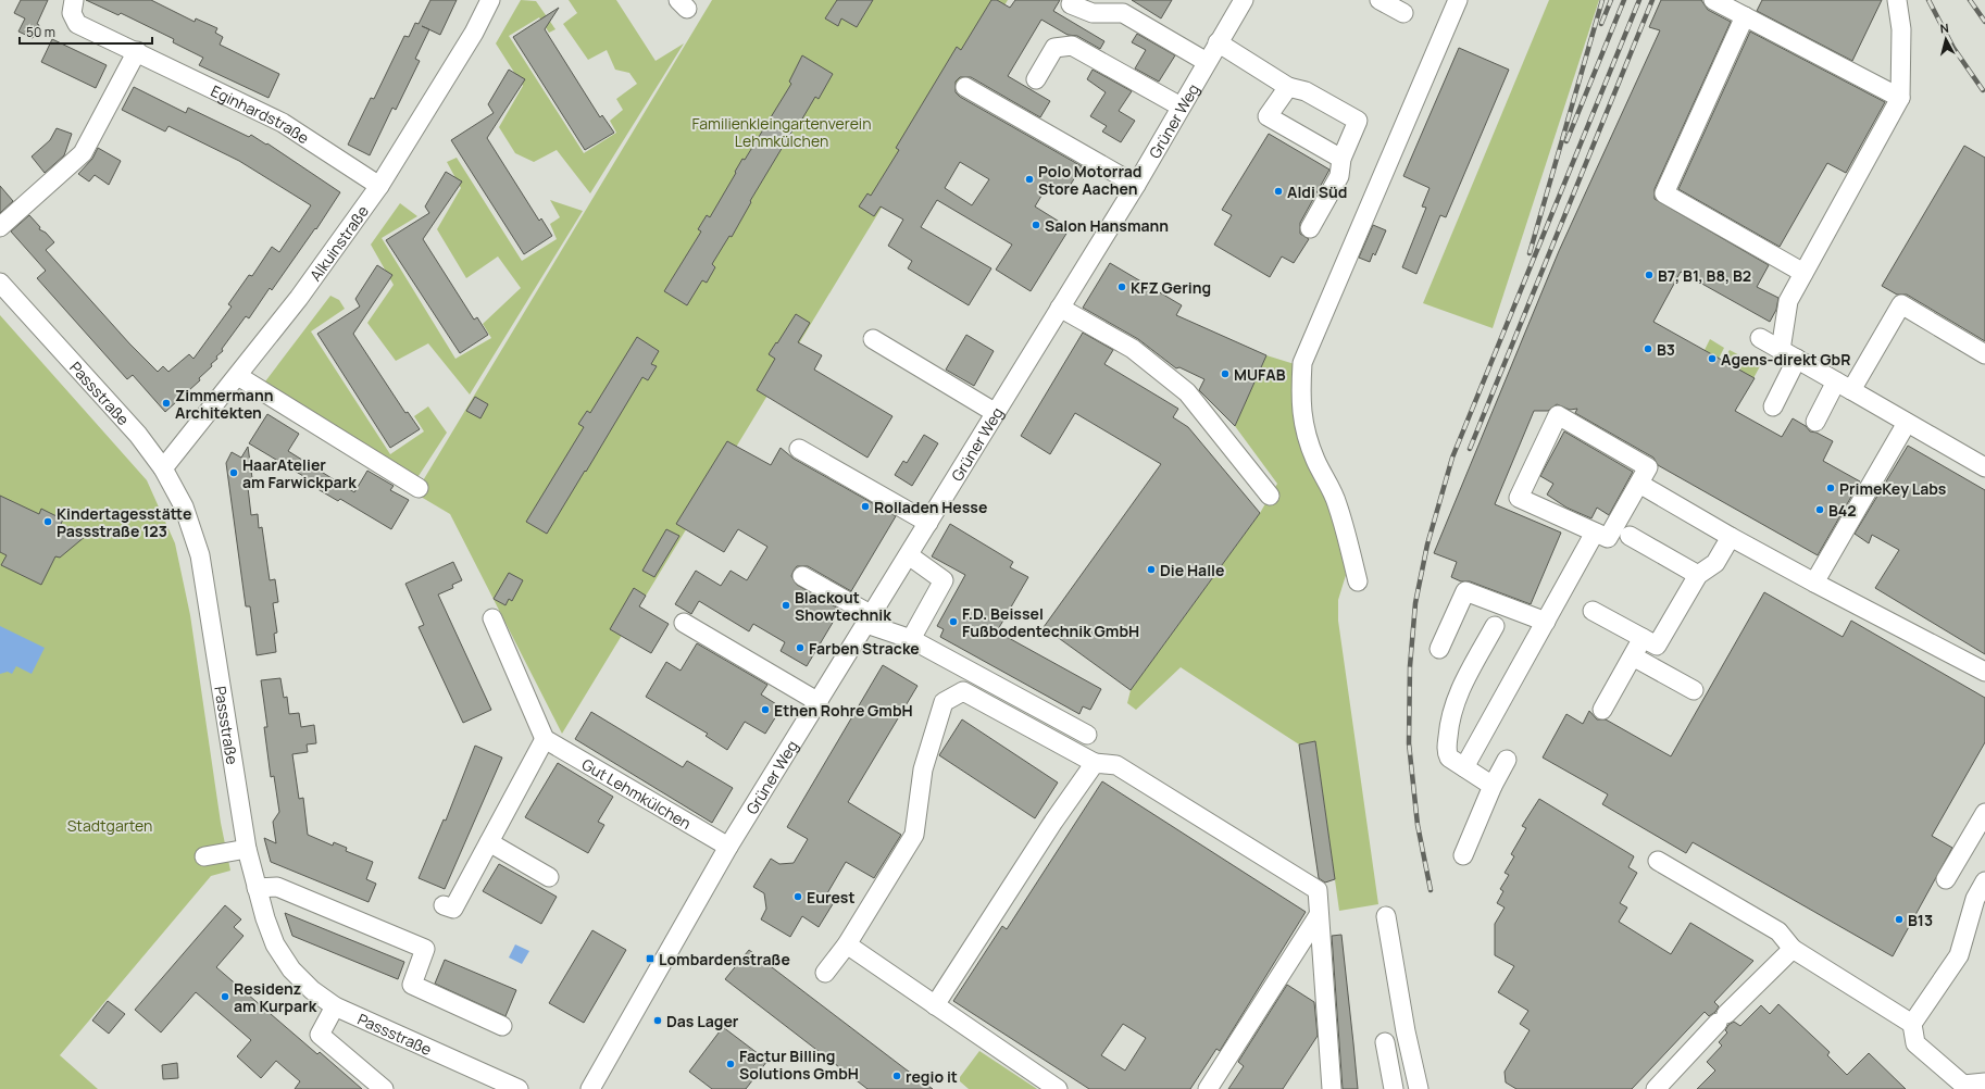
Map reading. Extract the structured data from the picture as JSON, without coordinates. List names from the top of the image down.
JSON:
{
  "streets": {
    "street": [
      "Eginhardstraße",
      "Grüner Weg",
      "Alkuinstraße",
      "Passstraße",
      "Gut Lehmkülchen"
    ]
  },
  "crossings": [
    ["Eginhardstraße", "Alkuinstraße"],
    ["Grüner Weg", "Gut Lehmkülchen"],
    ["Alkuinstraße", "Passstraße"]
  ],
  "parks": ["Familienkleingartenverein Lehmkülchen", "Stadtgarten"],
  "places": {
    "other": [
      "Polo Motorrad Store Aachen",
      "Aldi Süd",
      "Salon Hansmann",
      "B7, B1, B8, B2",
      "KFZ Gering",
      "B3",
      "Agens-direkt GbR",
      "MUFAB",
      "Zimmermann Architekten",
      "HaarAtelier am Farwickpark",
      "PrimeKey Labs",
      "Rolladen Hesse",
      "B42",
      "Kindertagesstätte Passstraße 123",
      "Die Halle",
      "Blackout Showtechnik",
      "F.D. Beissel Fußbodentechnik GmbH",
      "Farben Stracke",
      "Ethen Rohre GmbH",
      "Eurest",
      "B13",
      "Residenz am Kurpark",
      "Das Lager",
      "Factur Billing Solutions GmbH",
      "regio it"
    ],
    "transit": ["Lombardenstraße"]
  },
  "scale_bar": "50 m",
  "north": "top"
}
